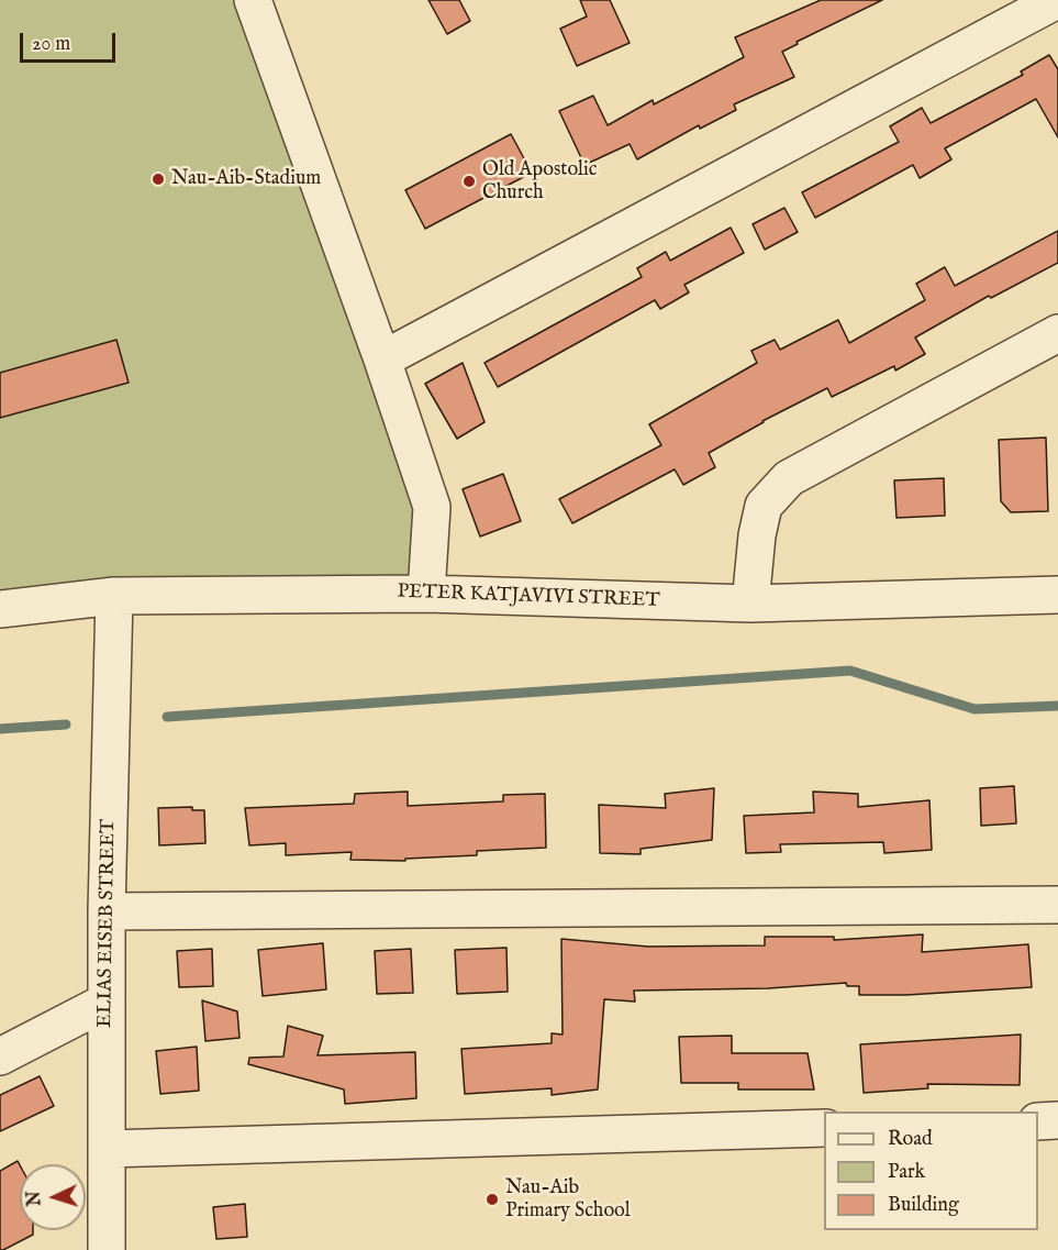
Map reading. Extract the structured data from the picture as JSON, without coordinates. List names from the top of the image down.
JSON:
{
  "streets": {
    "street": ["PETER KATJAVIVI STREET", "ELIAS EISEB STREET"]
  },
  "crossings": [
    ["PETER KATJAVIVI STREET", "ELIAS EISEB STREET"]
  ],
  "places": ["Nau-Aib-Stadium", "Old Apostolic Church", "Nau-Aib Primary School"],
  "legend": ["Road", "Park", "Building"],
  "scale_bar": "20 m",
  "north": "left"
}
